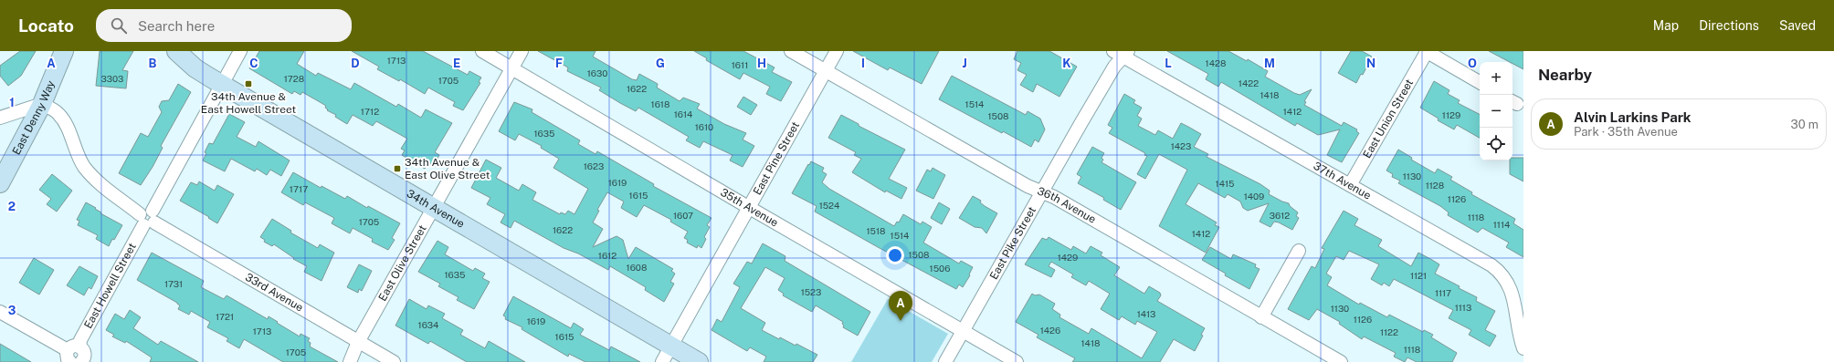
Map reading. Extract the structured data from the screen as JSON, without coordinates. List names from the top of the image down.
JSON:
{
  "streets": {
    "street": [
      "East Denny Way",
      "East Union Street",
      "East Pine Street",
      "37th Avenue",
      "36th Avenue",
      "35th Avenue",
      "34th Avenue",
      "East Pike Street",
      "East Olive Street",
      "East Howell Street",
      "33rd Avenue"
    ]
  },
  "crossings": [
    ["East Denny Way", "33rd Avenue"],
    ["East Union Street", "37th Avenue"],
    ["East Pine Street", "36th Avenue"],
    ["East Pine Street", "35th Avenue"],
    ["East Pine Street", "34th Avenue"],
    ["37th Avenue", "East Pike Street"],
    ["36th Avenue", "East Pike Street"],
    ["35th Avenue", "East Pike Street"],
    ["35th Avenue", "East Olive Street"],
    ["34th Avenue", "East Olive Street"],
    ["34th Avenue", "East Howell Street"],
    ["East Olive Street", "33rd Avenue"],
    ["East Howell Street", "33rd Avenue"]
  ],
  "places": {
    "transit": ["34th Avenue & East Howell Street", "34th Avenue & East Olive Street"]
  },
  "house_numbers": [
    "1713",
    "1428",
    "1611",
    "1630",
    "3303",
    "1728",
    "1705",
    "1422",
    "1622",
    "1418",
    "1618",
    "1514",
    "1712",
    "1412",
    "1614",
    "1129",
    "1508",
    "1610",
    "1635",
    "1423",
    "1623",
    "1130",
    "1619",
    "1415",
    "1128",
    "1717",
    "1615",
    "1409",
    "1126",
    "1524",
    "1607",
    "3612",
    "1118",
    "1705",
    "1114",
    "1622",
    "1518",
    "1412",
    "1514",
    "1508",
    "1612",
    "1429",
    "1608",
    "1506",
    "1635",
    "1121",
    "1731",
    "1523",
    "1117",
    "1113",
    "1130",
    "1413",
    "1721",
    "1126",
    "1619",
    "1634",
    "1426",
    "1713",
    "1122",
    "1615",
    "1418",
    "1118",
    "1705"
  ],
  "page": {
    "header": "Locato",
    "search": "Search here",
    "nav": ["Map", "Directions", "Saved"],
    "heading": "Nearby",
    "map_buttons": ["+", "−"],
    "list": [
      {
        "mark": "A",
        "name": "Alvin Larkins Park",
        "note": "Park · 35th Avenue",
        "value": "30 m"
      }
    ],
    "pins": "A"
  },
  "grid": {
    "columns": [
      "A",
      "B",
      "C",
      "D",
      "E",
      "F",
      "G",
      "H",
      "I",
      "J",
      "K",
      "L",
      "M",
      "N",
      "O"
    ],
    "rows": ["1", "2", "3"]
  }
}
